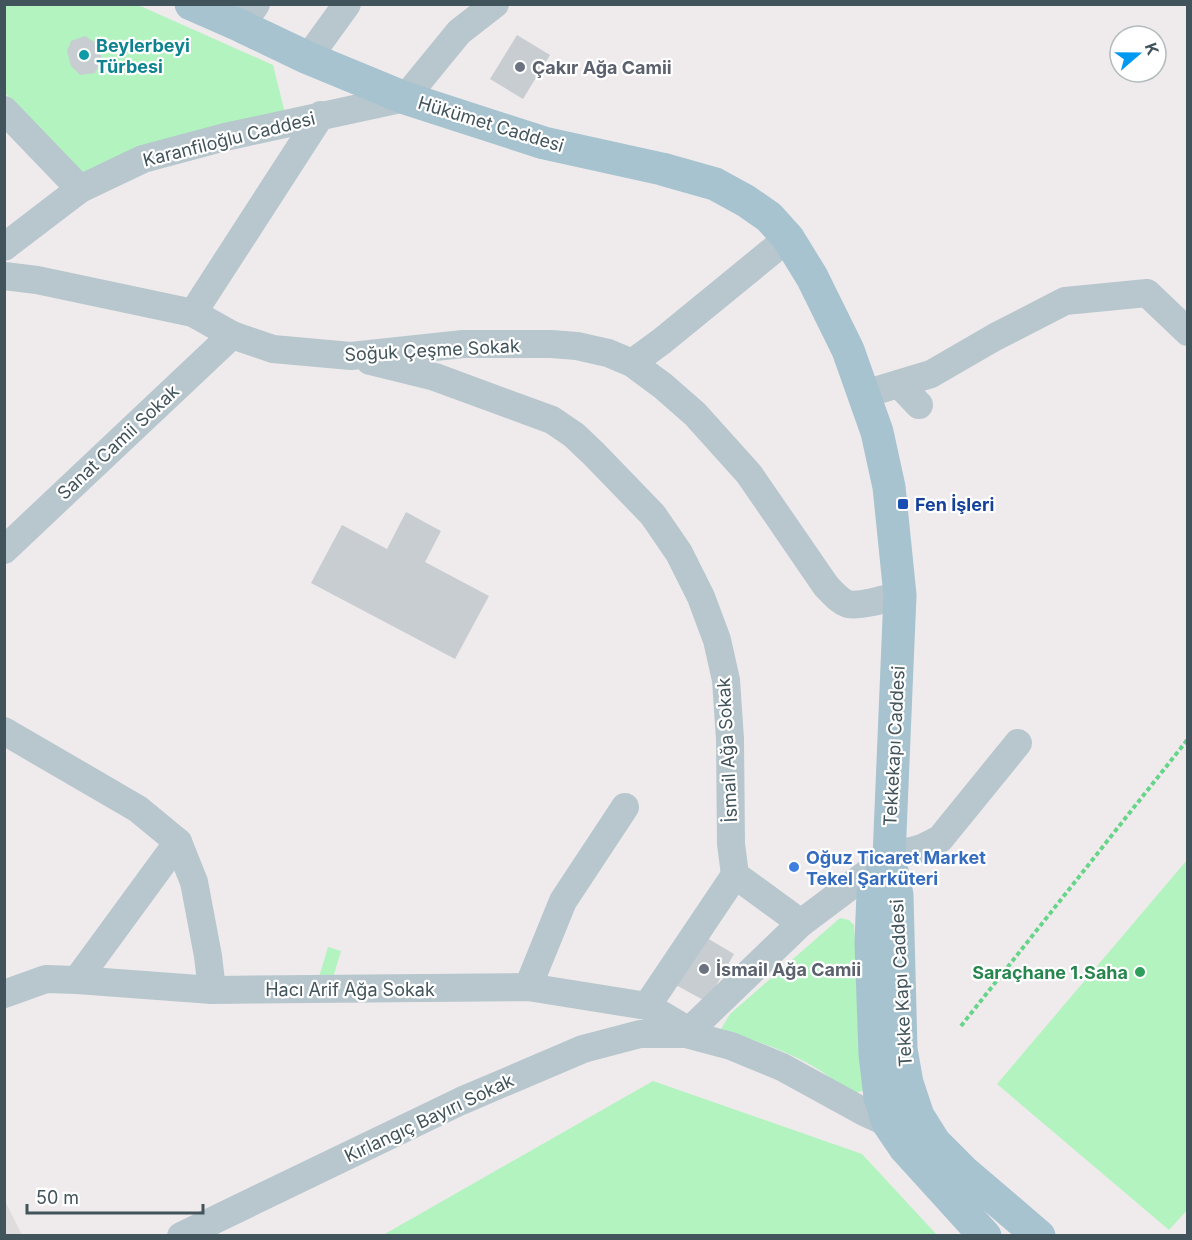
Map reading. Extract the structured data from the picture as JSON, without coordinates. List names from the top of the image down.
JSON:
{
  "streets": {
    "main road": ["Hükümet Caddesi", "Tekkekapı Caddesi", "Tekke Kapı Caddesi"],
    "street": [
      "Karanfiloğlu Caddesi",
      "Soğuk Çeşme Sokak",
      "Sanat Camii Sokak",
      "İsmail Ağa Sokak",
      "Hacı Arif Ağa Sokak",
      "Kırlangıç Bayırı Sokak"
    ]
  },
  "crossings": [
    ["Hükümet Caddesi", "Karanfiloğlu Caddesi"],
    ["Hükümet Caddesi", "Tekkekapı Caddesi"],
    ["Soğuk Çeşme Sokak", "Sanat Camii Sokak"],
    ["Soğuk Çeşme Sokak", "Tekkekapı Caddesi"],
    ["Soğuk Çeşme Sokak", "İsmail Ağa Sokak"],
    ["Tekkekapı Caddesi", "Tekke Kapı Caddesi"],
    ["Hacı Arif Ağa Sokak", "Kırlangıç Bayırı Sokak"]
  ],
  "places": {
    "other": [
      "Beylerbeyi Türbesi",
      "Çakır Ağa Camii",
      "Oğuz Ticaret Market Tekel Şarküteri",
      "İsmail Ağa Camii",
      "Saraçhane 1.Saha"
    ],
    "transit": ["Fen İşleri"]
  },
  "scale_bar": "50 m",
  "north": "right"
}
